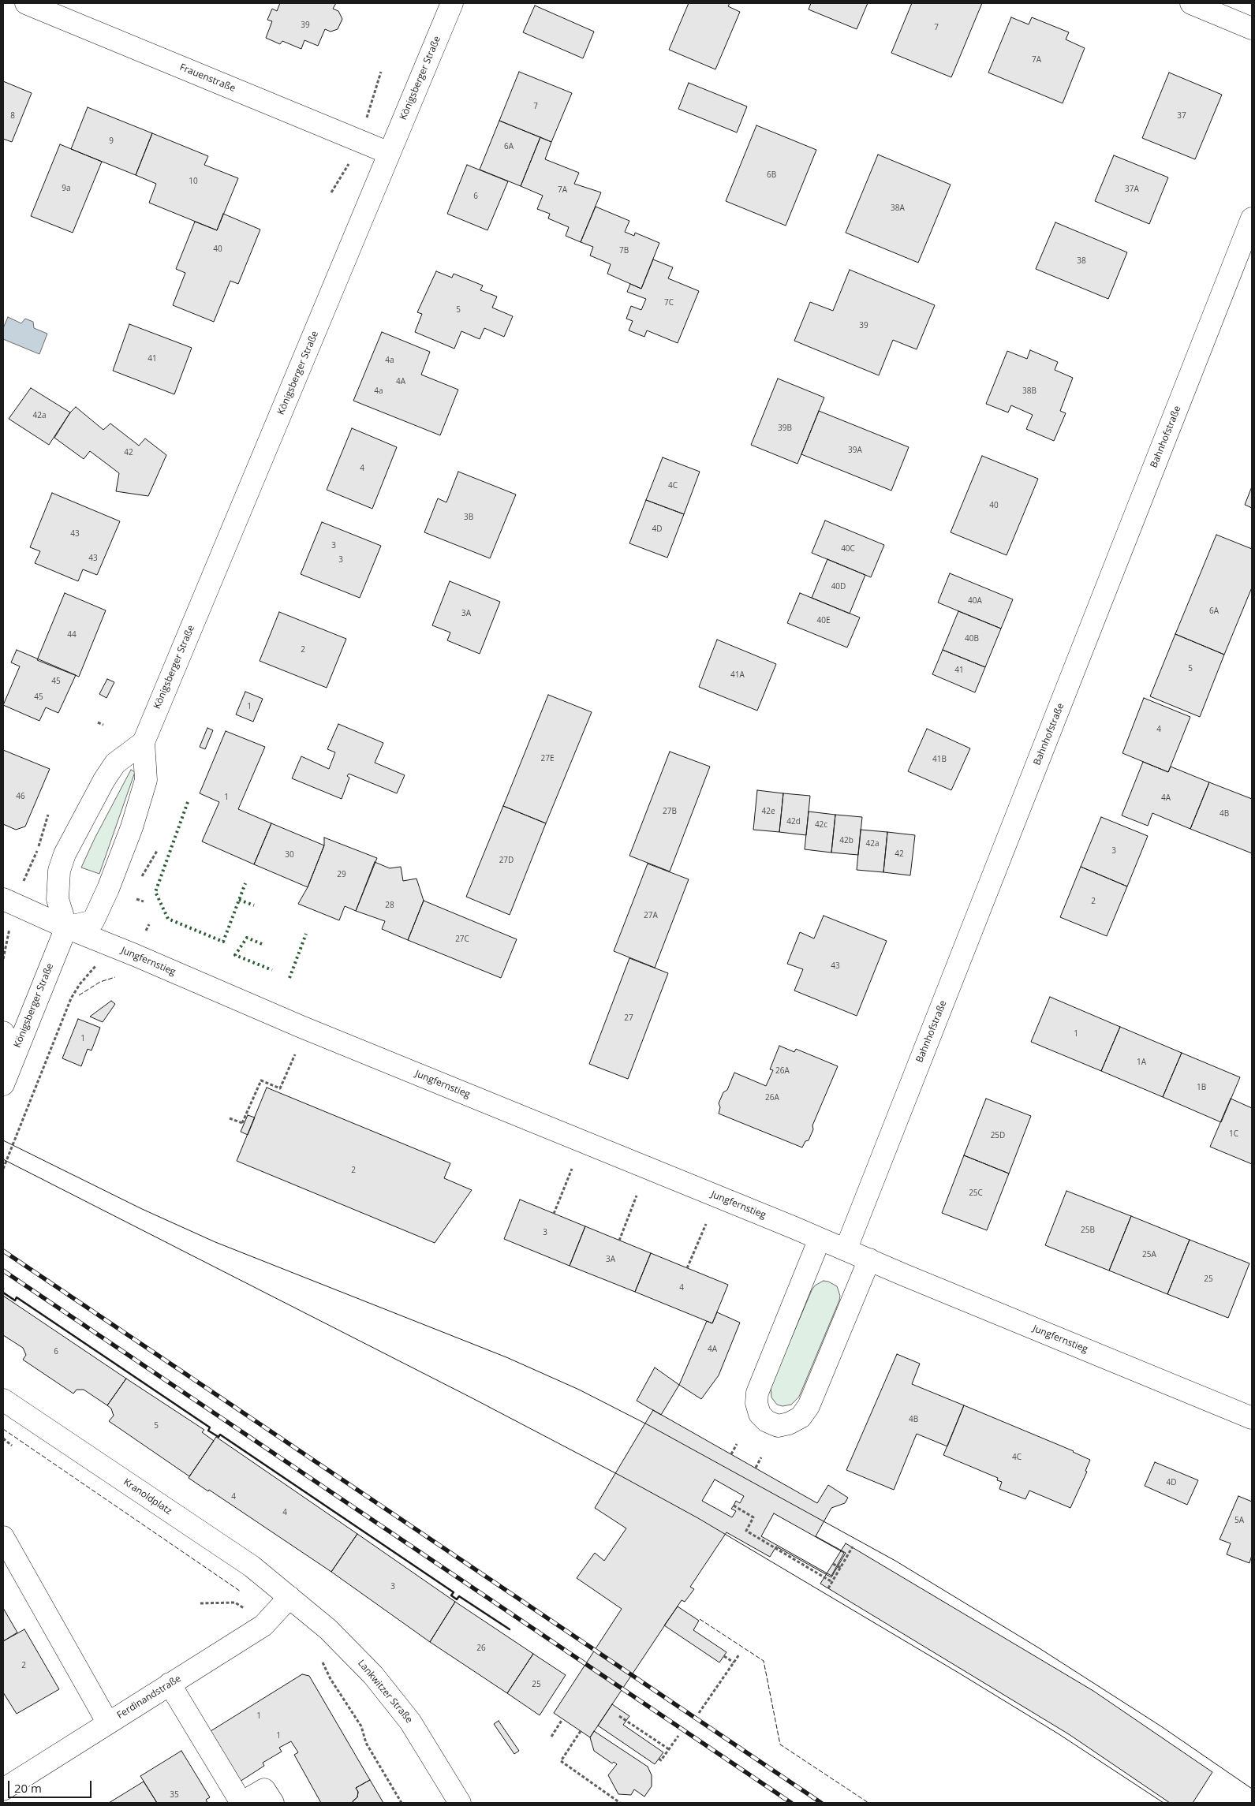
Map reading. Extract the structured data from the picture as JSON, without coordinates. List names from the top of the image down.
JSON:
{
  "streets": {
    "street": [
      "Frauenstraße",
      "Königsberger Straße",
      "Bahnhofstraße",
      "Jungfernstieg",
      "Kranoldplatz",
      "Lankwitzer Straße",
      "Ferdinandstraße"
    ]
  },
  "crossings": [
    ["Frauenstraße", "Königsberger Straße"],
    ["Königsberger Straße", "Jungfernstieg"],
    ["Bahnhofstraße", "Jungfernstieg"],
    ["Kranoldplatz", "Lankwitzer Straße"],
    ["Kranoldplatz", "Ferdinandstraße"],
    ["Lankwitzer Straße", "Ferdinandstraße"]
  ],
  "house_numbers": [
    "39",
    "7",
    "7A",
    "7",
    "8",
    "37",
    "9",
    "6A",
    "6B",
    "10",
    "9a",
    "37A",
    "7A",
    "6",
    "38A",
    "40",
    "7B",
    "38",
    "7C",
    "5",
    "39",
    "41",
    "4a",
    "4A",
    "4a",
    "38B",
    "42a",
    "39B",
    "39A",
    "42",
    "4",
    "4C",
    "40",
    "3B",
    "4D",
    "43",
    "3",
    "40C",
    "43",
    "3",
    "40D",
    "40A",
    "6A",
    "3A",
    "40E",
    "44",
    "40B",
    "2",
    "5",
    "41",
    "41A",
    "45",
    "45",
    "1",
    "4",
    "27E",
    "41B",
    "46",
    "1",
    "4A",
    "27B",
    "42e",
    "4B",
    "42d",
    "42c",
    "42b",
    "42a",
    "3",
    "42",
    "30",
    "27D",
    "29",
    "2",
    "28",
    "27A",
    "27C",
    "43",
    "27",
    "1",
    "1",
    "1A",
    "26A",
    "1B",
    "26A",
    "1C",
    "25D",
    "2",
    "25C",
    "25B",
    "3",
    "25A",
    "3A",
    "25",
    "4",
    "4A",
    "6",
    "4B",
    "5",
    "4C",
    "4D",
    "4",
    "4",
    "5A",
    "3",
    "26",
    "2",
    "25",
    "1",
    "1",
    "35"
  ],
  "scale_bar": "20 m"
}
